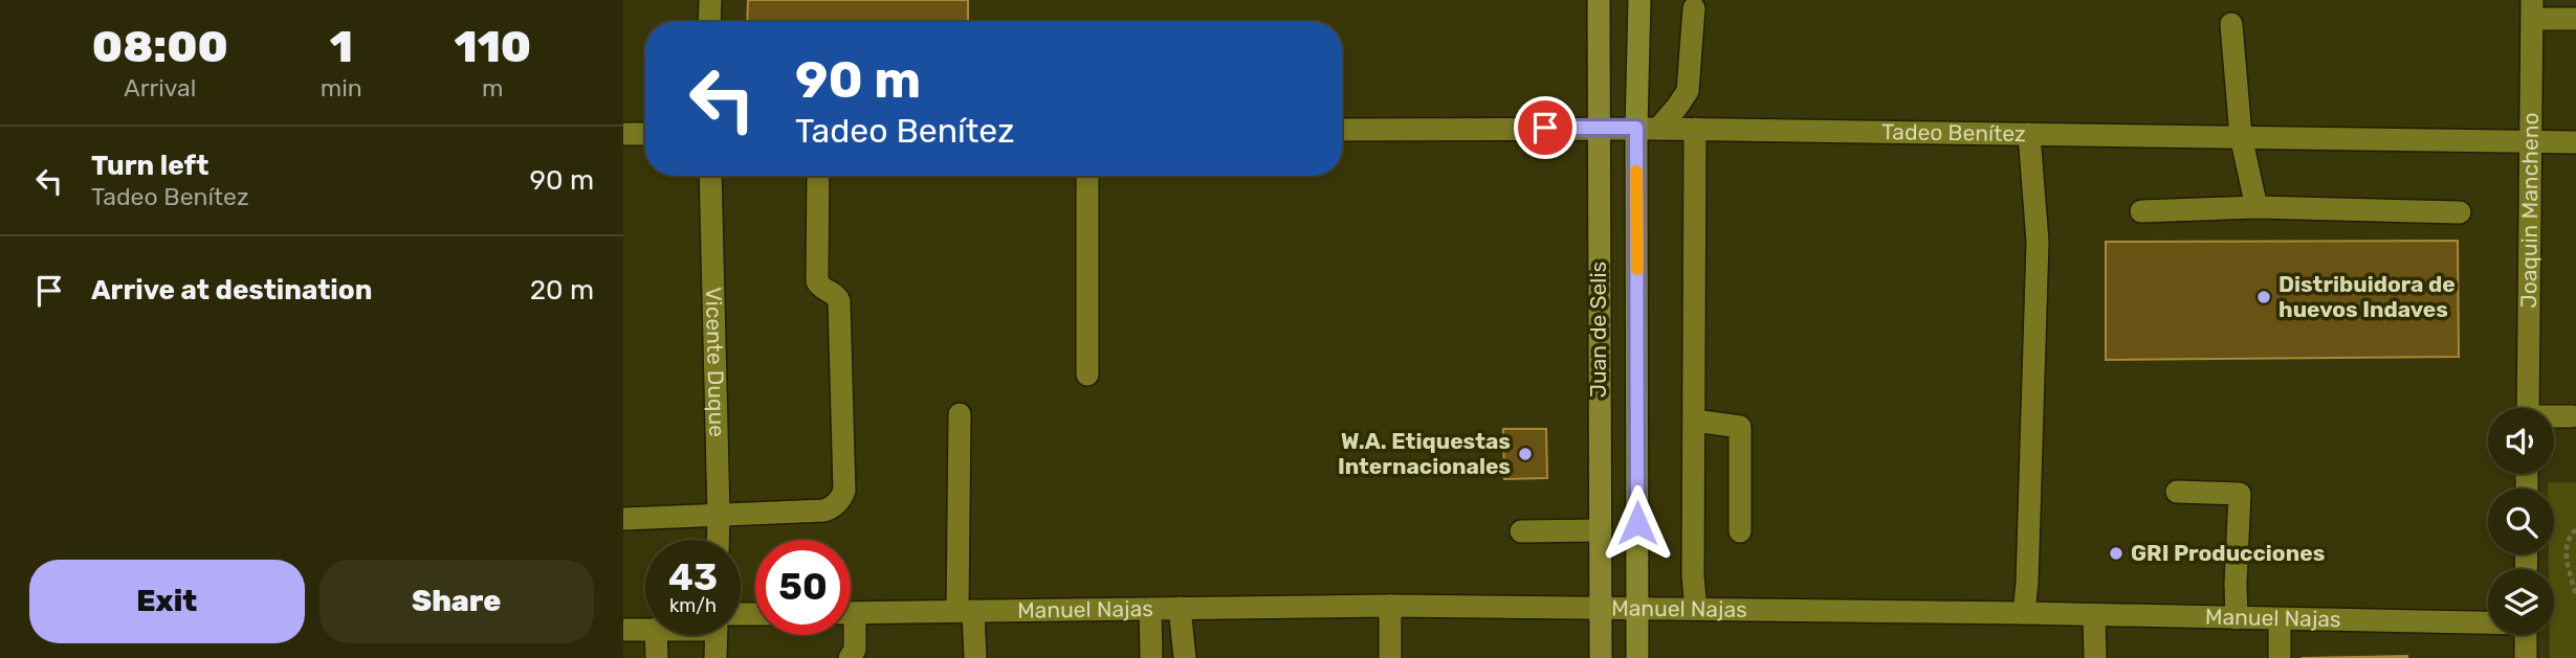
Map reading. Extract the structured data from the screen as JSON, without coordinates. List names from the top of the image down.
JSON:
{
  "streets": {
    "main road": ["Juan de Selis"],
    "street": [
      "Tadeo Benítez",
      "Joaquin Mancheno",
      "Vicente Duque",
      "Manuel Najas"
    ]
  },
  "crossings": [
    ["Tadeo Benítez", "Joaquin Mancheno"],
    ["Tadeo Benítez", "Juan de Selis"],
    ["Juan de Selis", "Manuel Najas"]
  ],
  "places": ["Distribuidora de huevos Indaves", "W.A. Etiquestas Internacionales", "GRI Producciones"],
  "page": {
    "eta": [
      "08:00",
      "Arrival",
      "1",
      "min",
      "110",
      "m"
    ],
    "turn": ["90 m", "Tadeo Benítez"],
    "list": [
      {
        "name": "Turn left",
        "note": "Tadeo Benítez",
        "value": "90 m"
      },
      {
        "name": "Arrive at destination",
        "value": "20 m"
      }
    ],
    "speed": "43 km/h",
    "limit": "50",
    "buttons": ["Exit", "Share"]
  }
}
